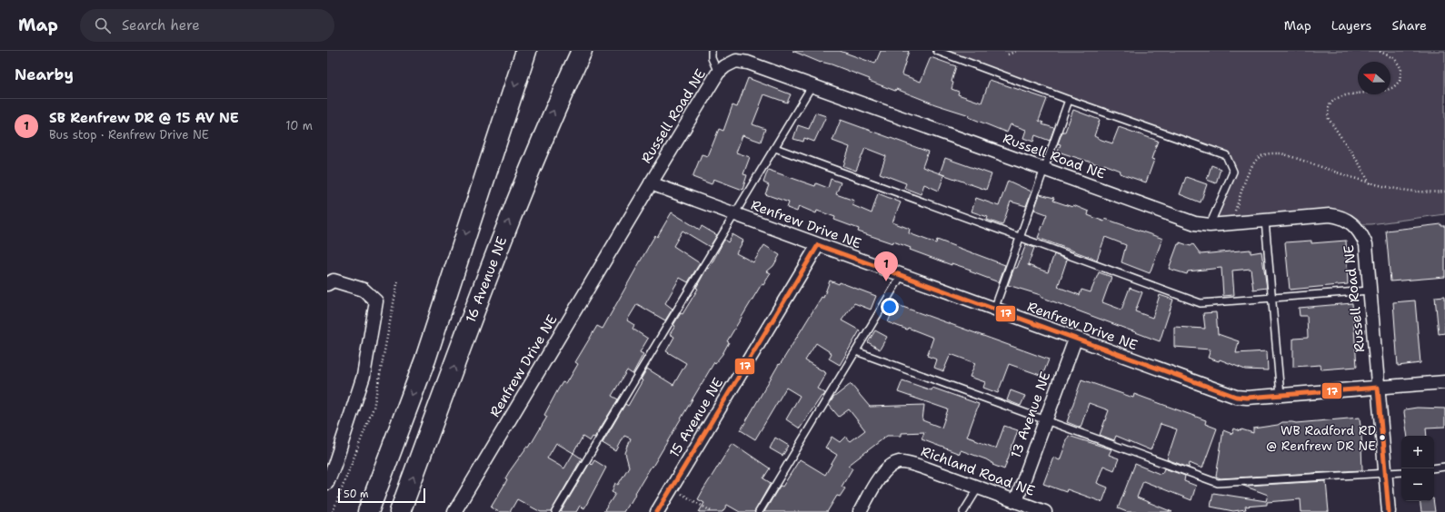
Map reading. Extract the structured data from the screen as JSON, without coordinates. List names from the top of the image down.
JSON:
{
  "streets": {
    "highway": ["16 Avenue NE"],
    "street": [
      "Russell Road NE",
      "Renfrew Drive NE",
      "13 Avenue NE",
      "15 Avenue NE",
      "Richland Road NE"
    ]
  },
  "crossings": [
    ["Russell Road NE", "Renfrew Drive NE"],
    ["Renfrew Drive NE", "13 Avenue NE"],
    ["Renfrew Drive NE", "15 Avenue NE"],
    ["13 Avenue NE", "Richland Road NE"]
  ],
  "places": ["WB Radford RD @ Renfrew DR NE"],
  "lines": ["transit line 17"],
  "scale_bar": "50 m",
  "north": "left",
  "page": {
    "header": "Map",
    "search": "Search here",
    "nav": ["Map", "Layers", "Share"],
    "heading": "Nearby",
    "list": [
      {
        "mark": "1",
        "name": "SB Renfrew DR @ 15 AV NE",
        "note": "Bus stop · Renfrew Drive NE",
        "value": "10 m"
      }
    ],
    "pins": "1",
    "map_buttons": ["+", "−"],
    "scale": "50 m"
  }
}
